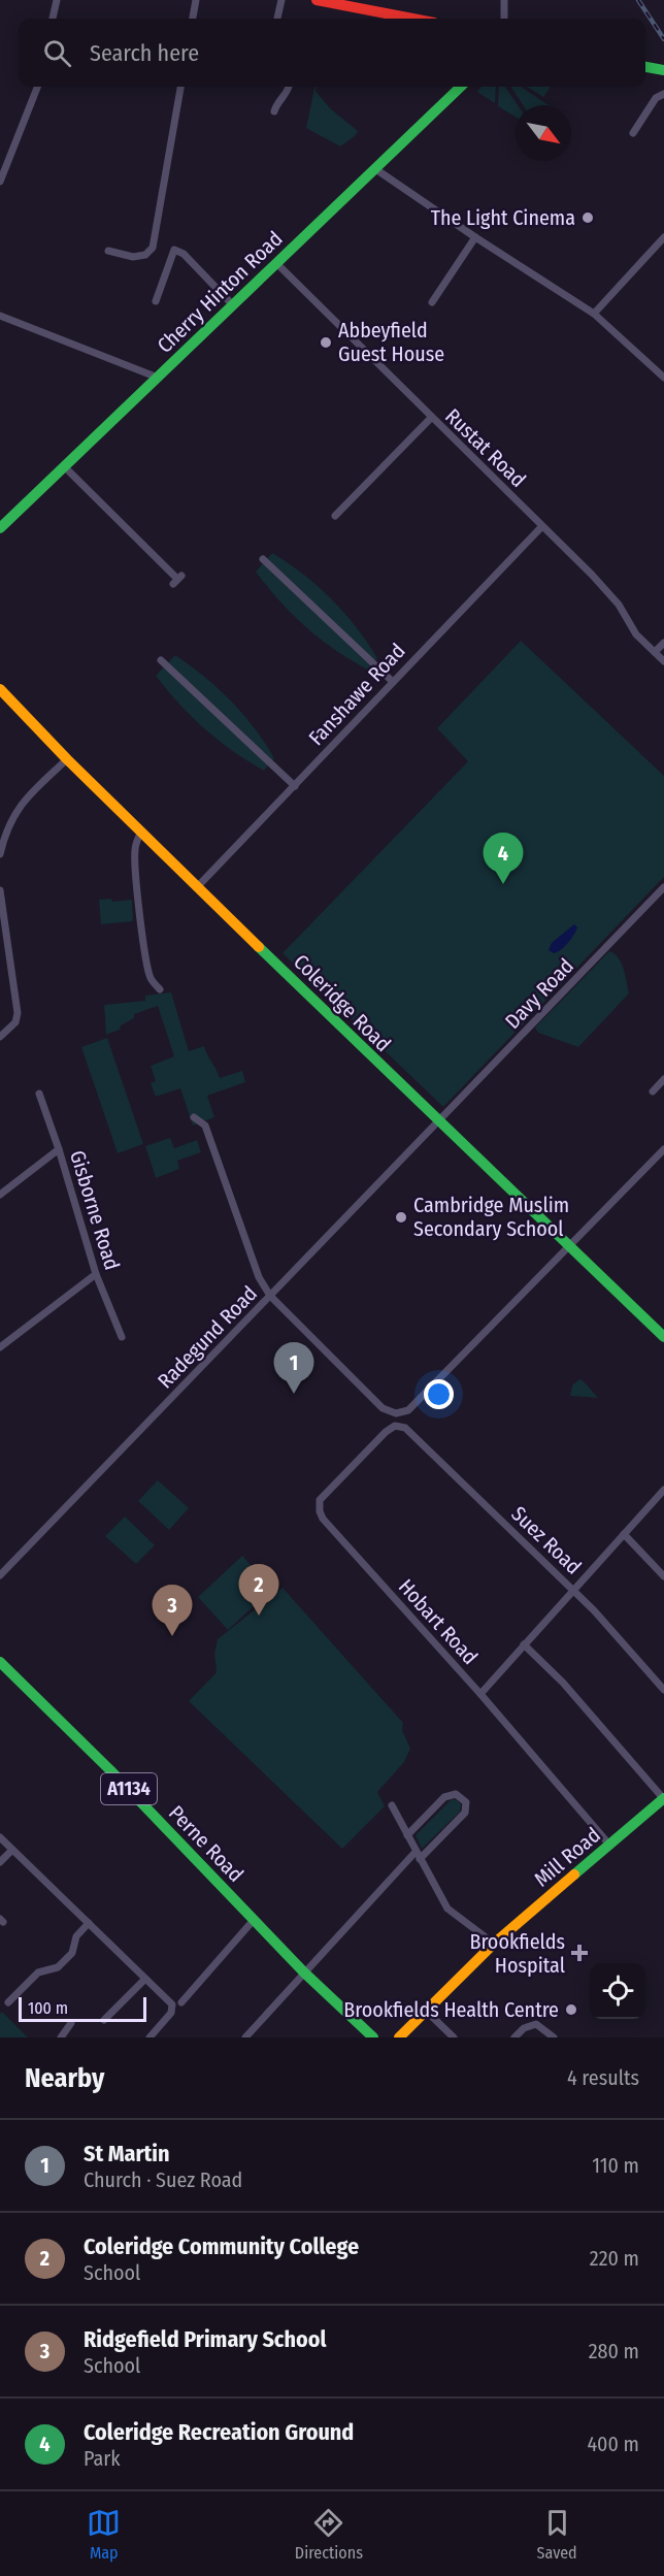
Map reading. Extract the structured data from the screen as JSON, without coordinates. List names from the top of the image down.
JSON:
{
  "streets": {
    "street": [
      "Cherry Hinton Road",
      "Rustat Road",
      "Fanshawe Road",
      "Davy Road",
      "Coleridge Road",
      "Gisborne Road",
      "Radegund Road",
      "Suez Road",
      "Hobart Road",
      "A1134",
      "Perne Road",
      "Mill Road"
    ]
  },
  "crossings": [
    ["Cherry Hinton Road", "Rustat Road"],
    ["Rustat Road", "Fanshawe Road"],
    ["Fanshawe Road", "Coleridge Road"],
    ["Davy Road", "Coleridge Road"],
    ["Davy Road", "Radegund Road"],
    ["Coleridge Road", "Radegund Road"],
    ["Suez Road", "Hobart Road"],
    ["Hobart Road", "Mill Road"]
  ],
  "places": {
    "other": [
      "The Light Cinema",
      "Abbeyfield Guest House",
      "Cambridge Muslim Secondary School",
      "Brookfields Health Centre"
    ],
    "health": ["Brookfields Hospital"]
  },
  "scale_bar": "100 m",
  "north": "bottom right",
  "page": {
    "search": "Search here",
    "pins": [
      "4",
      "1",
      "2",
      "3"
    ],
    "scale": "100 m",
    "heading": ["Nearby", "4 results"],
    "list": [
      {
        "mark": "1",
        "name": "St Martin",
        "note": "Church · Suez Road",
        "value": "110 m"
      },
      {
        "mark": "2",
        "name": "Coleridge Community College",
        "note": "School",
        "value": "220 m"
      },
      {
        "mark": "3",
        "name": "Ridgefield Primary School",
        "note": "School",
        "value": "280 m"
      },
      {
        "mark": "4",
        "name": "Coleridge Recreation Ground",
        "note": "Park",
        "value": "400 m"
      }
    ],
    "nav": ["Map", "Directions", "Saved"]
  }
}
